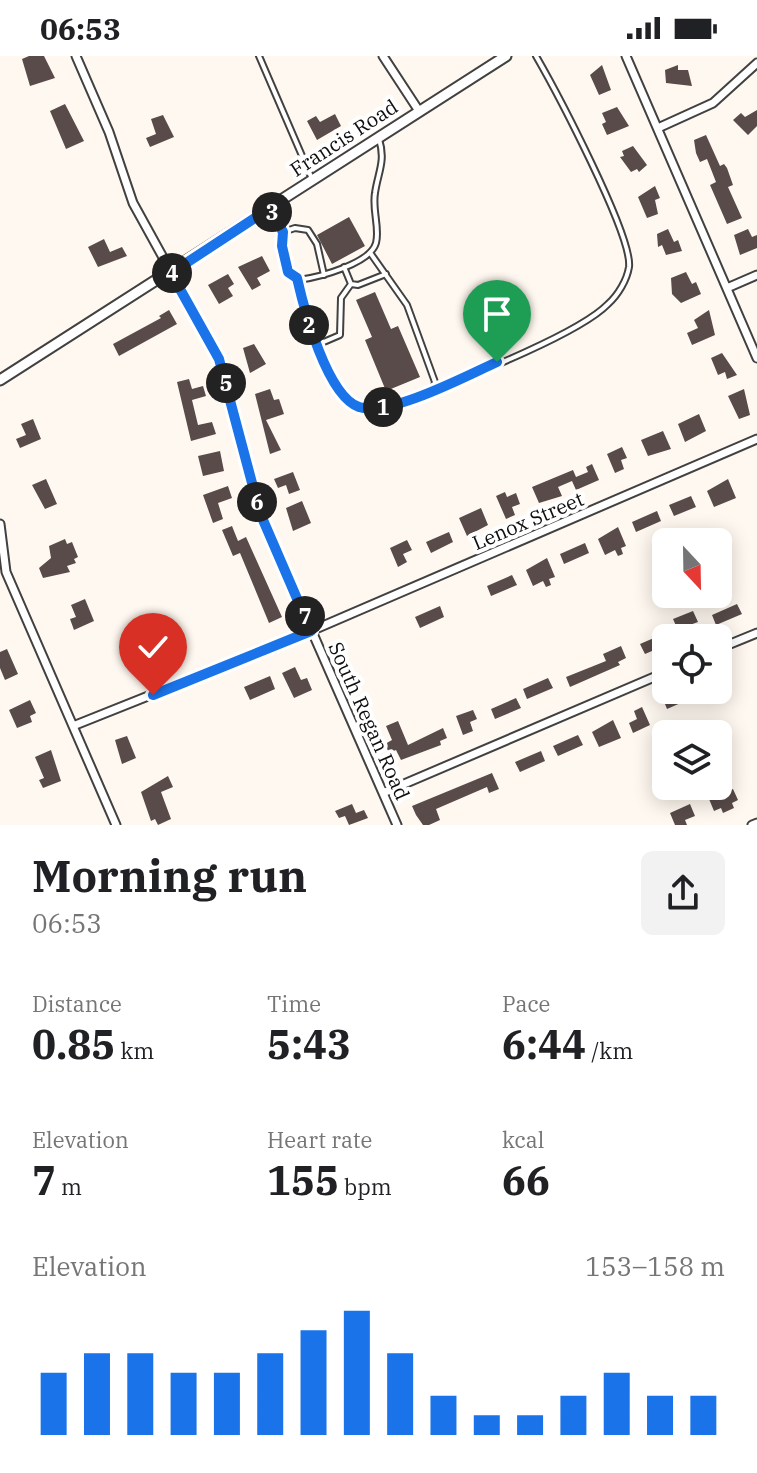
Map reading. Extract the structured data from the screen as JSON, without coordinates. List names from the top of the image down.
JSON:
{
  "streets": {
    "street": ["Francis Road", "Lenox Street", "South Regan Road"]
  },
  "crossings": [
    ["Francis Road", "South Regan Road"],
    ["Lenox Street", "South Regan Road"]
  ],
  "north": "bottom",
  "page": {
    "status": "06:53",
    "pins": [
      "3",
      "4",
      "2",
      "5",
      "1",
      "6",
      "7"
    ],
    "heading": ["Morning run", "06:53"],
    "stats": [
      ["Distance", "0.85 km"],
      ["Time", "5:43"],
      ["Pace", "6:44 /km"],
      ["Elevation", "7 m"],
      ["Heart rate", "155 bpm"],
      ["kcal", "66"]
    ],
    "chart": ["Elevation", "153–158 m"]
  }
}
